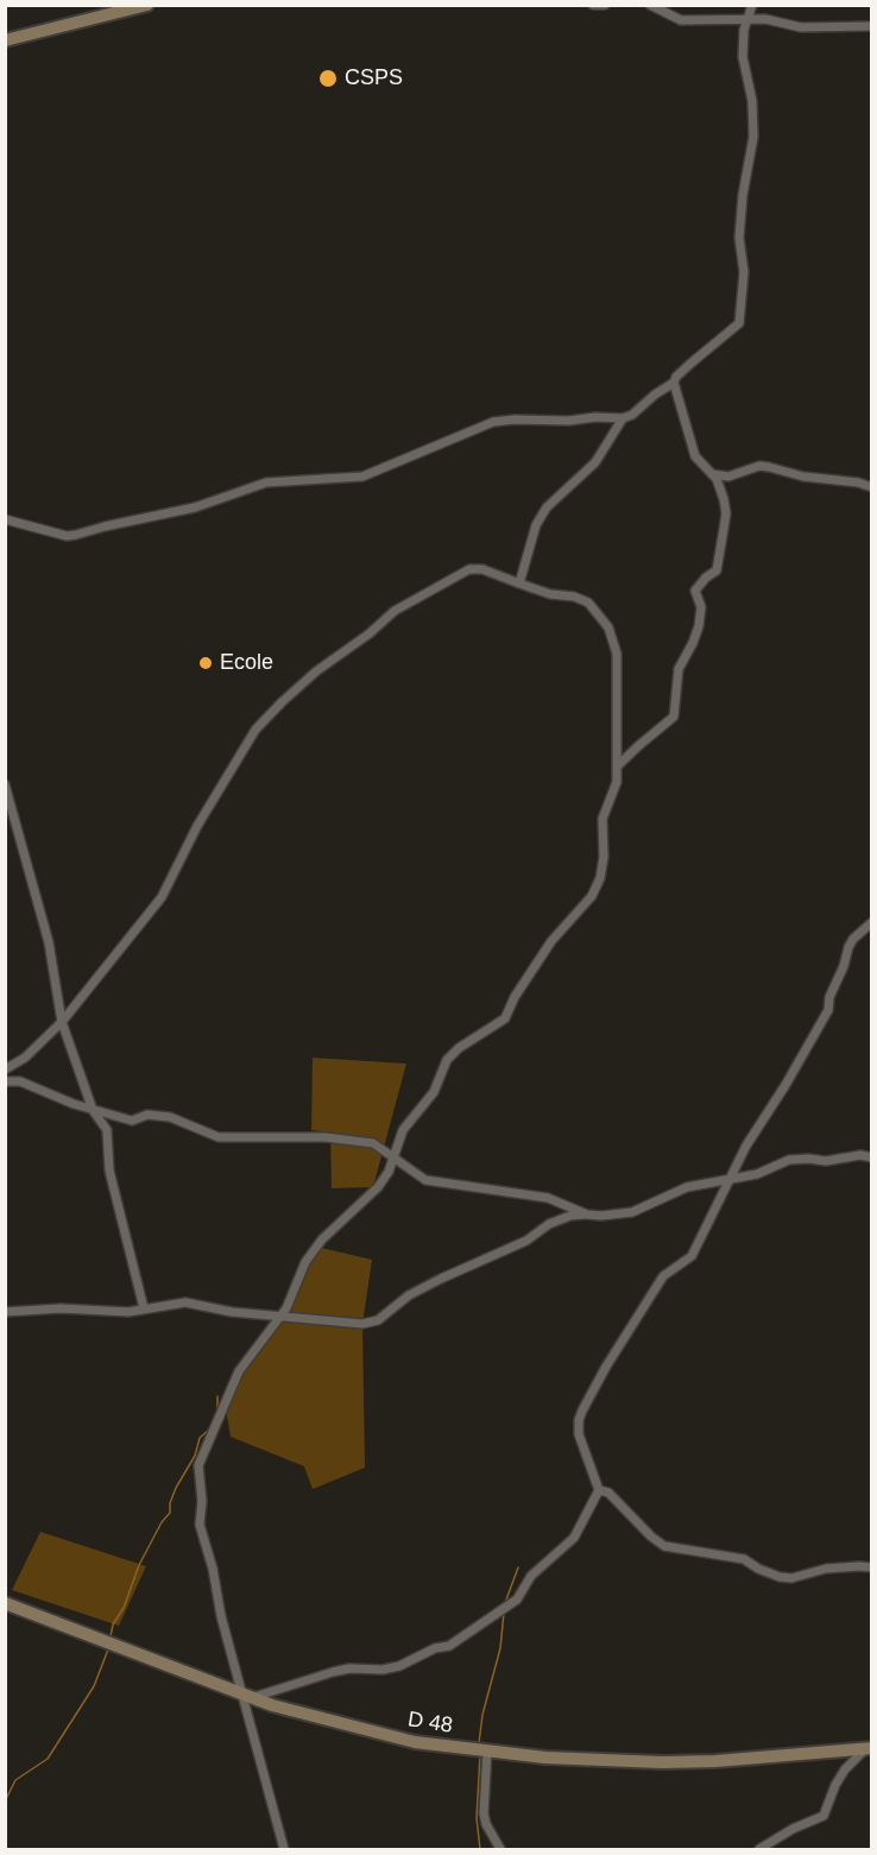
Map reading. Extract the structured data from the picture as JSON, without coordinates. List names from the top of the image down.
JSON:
{
  "streets": {
    "street": ["D 48"]
  },
  "places": ["CSPS", "Ecole"]
}
